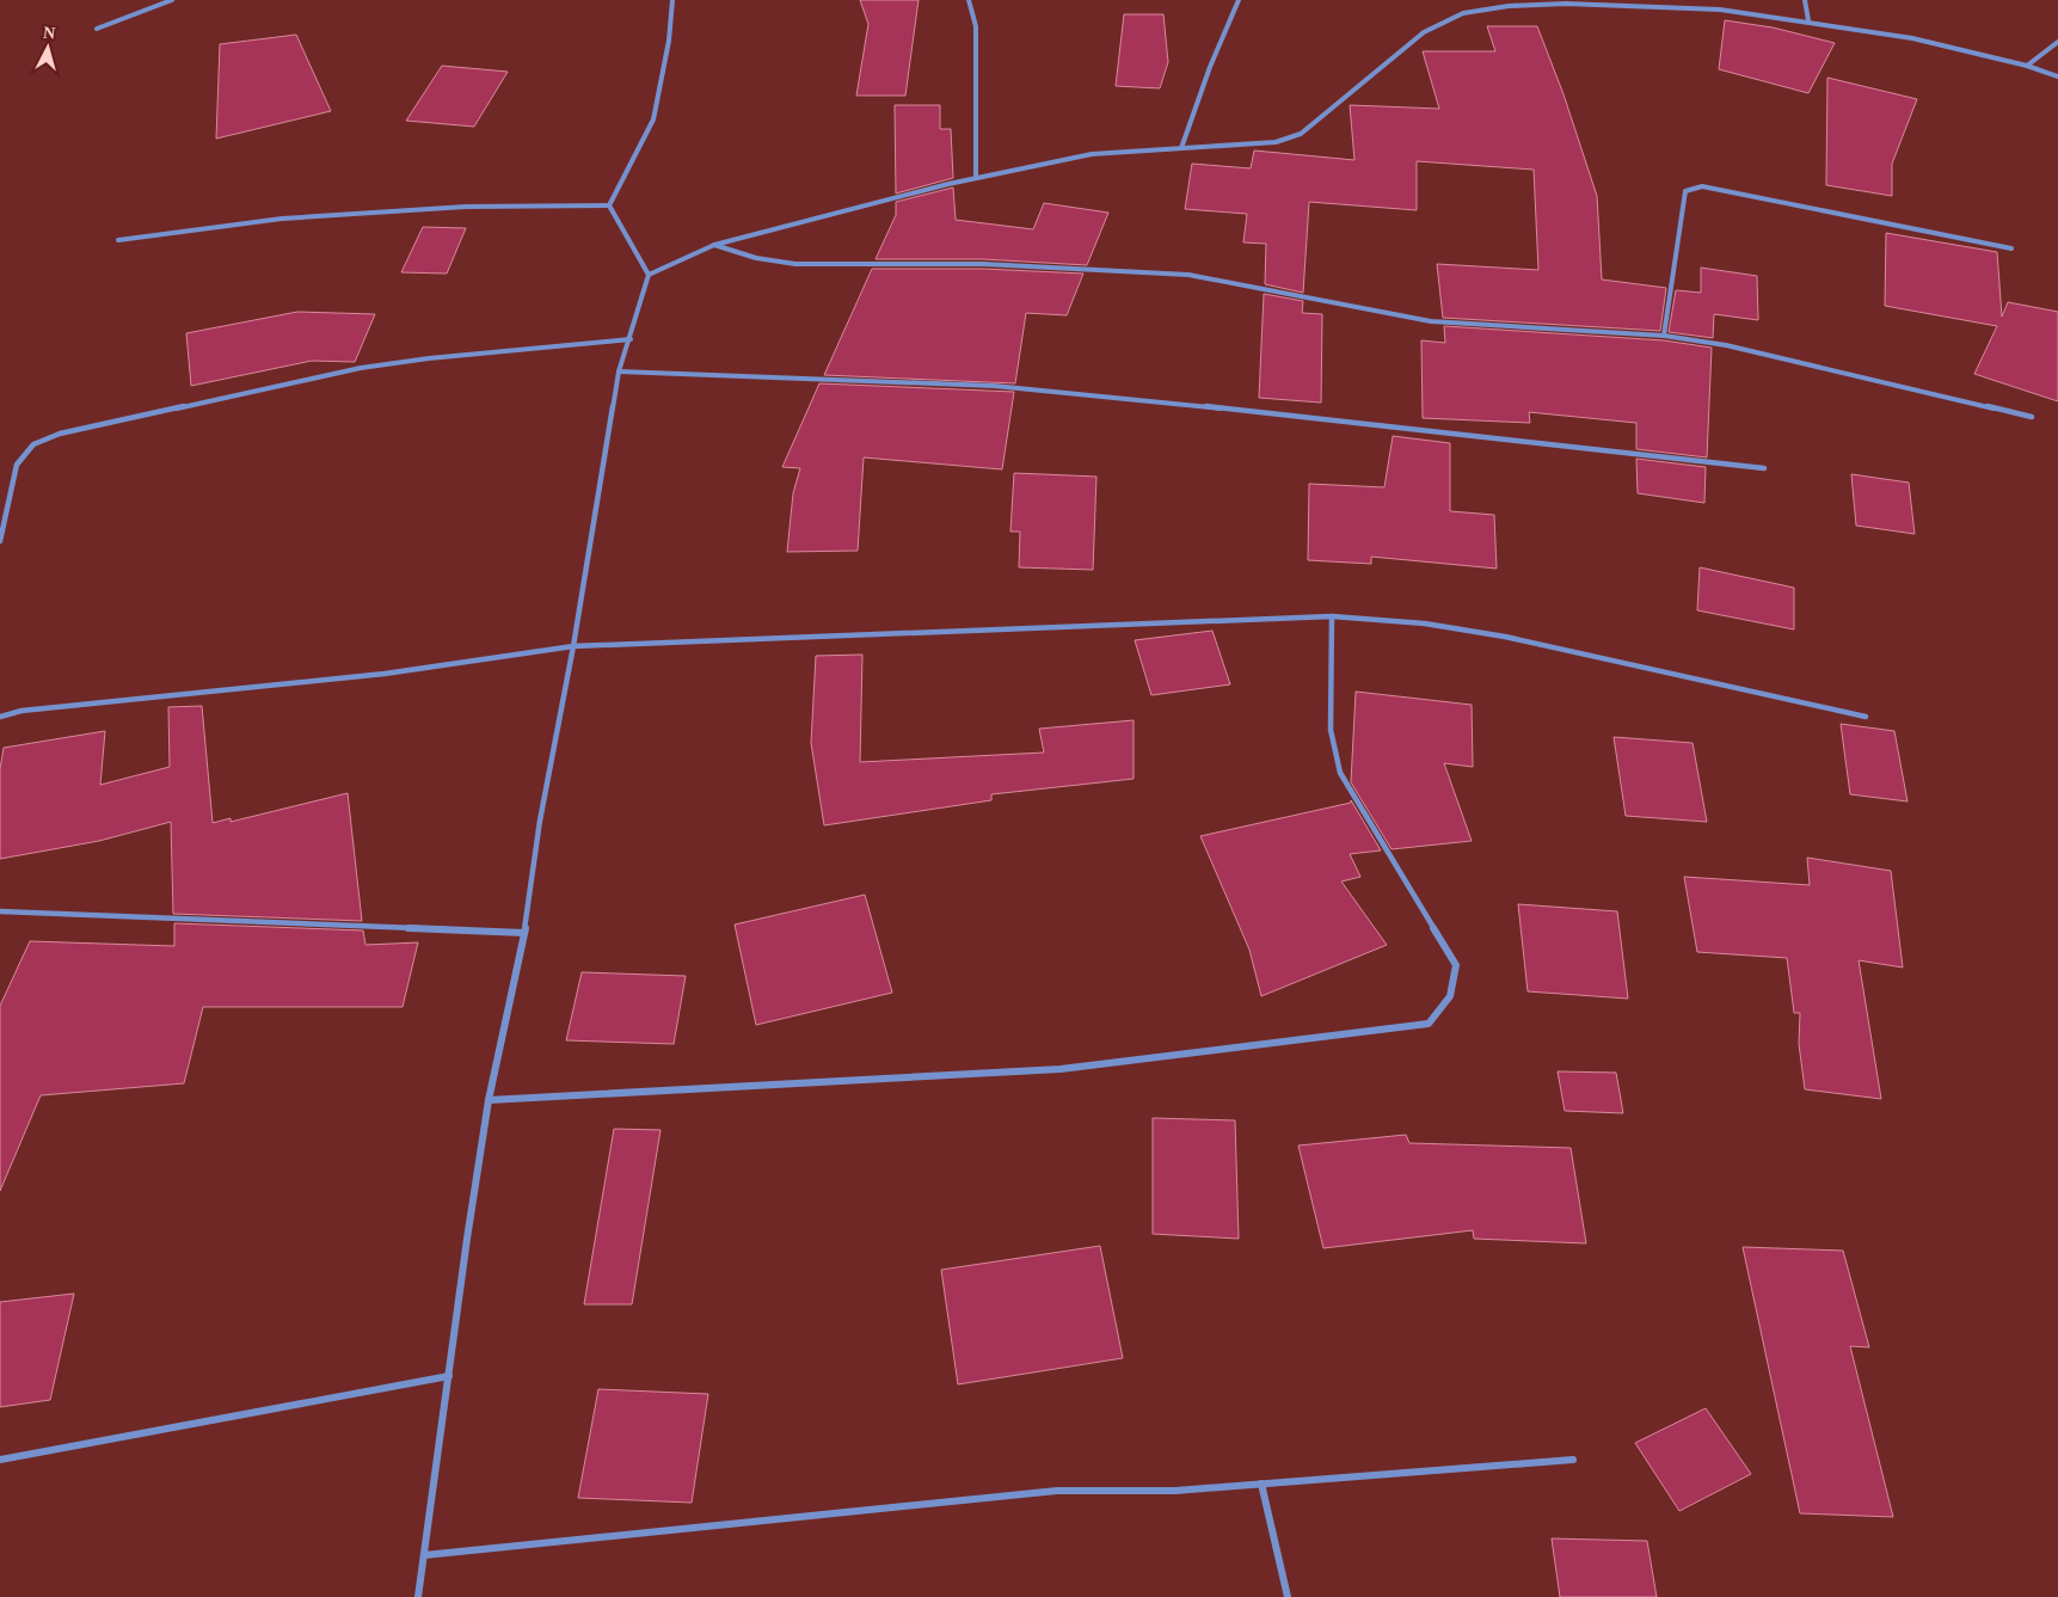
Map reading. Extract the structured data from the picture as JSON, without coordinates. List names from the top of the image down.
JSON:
{
  "north": "top"
}
